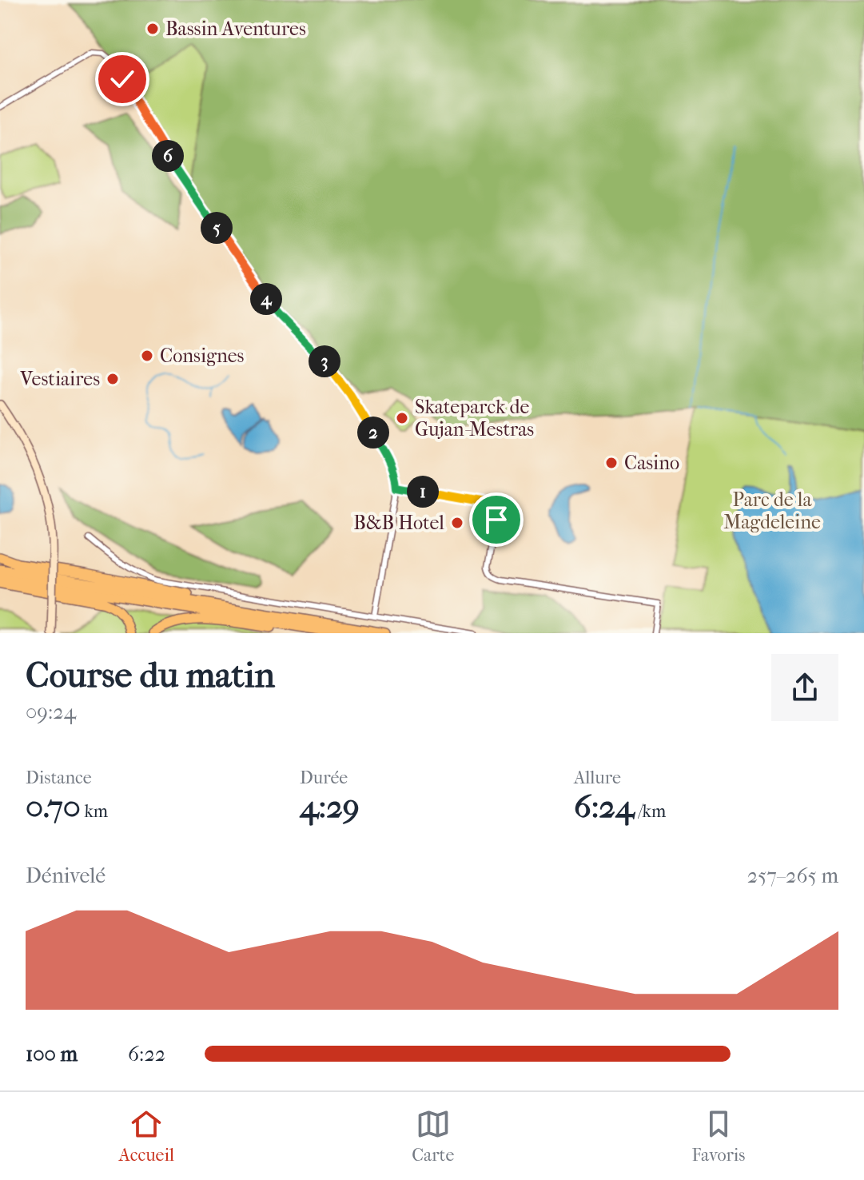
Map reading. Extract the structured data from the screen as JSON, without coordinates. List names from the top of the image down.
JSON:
{
  "parks": ["Parc de la Magdeleine"],
  "places": [
    "Bassin Aventures",
    "Consignes",
    "Vestiaires",
    "Skateparck de Gujan-Mestras",
    "Casino",
    "B&B Hotel"
  ],
  "page": {
    "pins": [
      "6",
      "5",
      "4",
      "3",
      "2",
      "1"
    ],
    "heading": ["Course du matin", "09:24"],
    "stats": [
      ["Distance", "0.70 km"],
      ["Durée", "4:29"],
      ["Allure", "6:24 /km"]
    ],
    "chart": ["Dénivelé", "257–265 m"],
    "list": [
      {
        "name": "100 m",
        "note": "6:22"
      }
    ],
    "tabs": ["Accueil", "Carte", "Favoris"]
  }
}
